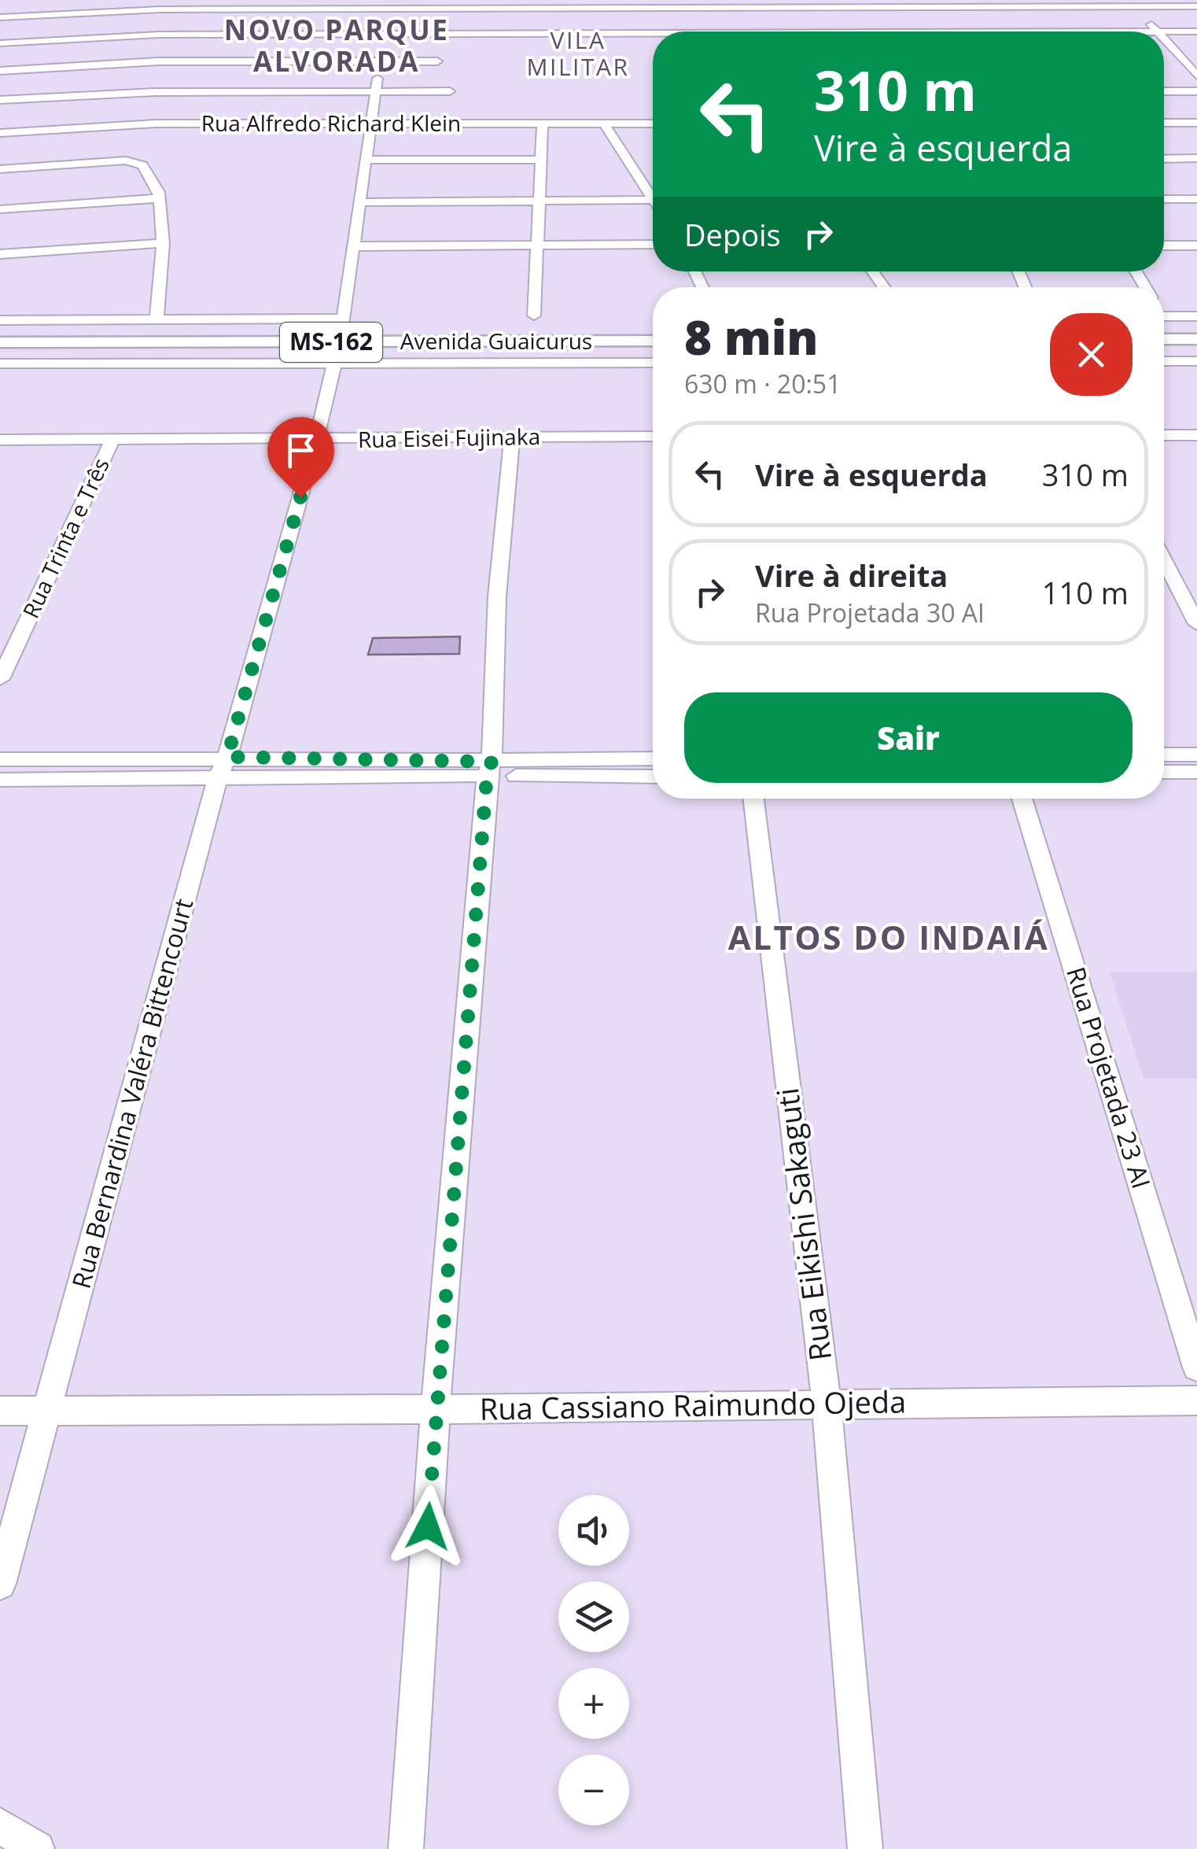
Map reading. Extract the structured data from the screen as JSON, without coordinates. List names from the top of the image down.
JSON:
{
  "streets": {
    "main road": ["Avenida Guaicurus", "MS-162"],
    "street": [
      "Rua Alfredo Richard Klein",
      "Rua Eisei Fujinaka",
      "Rua Trinta e Três",
      "Rua Projetada 23 AI",
      "Rua Bernardina Valéra Bittencourt",
      "Rua Eikishi Sakaguti",
      "Rua Cassiano Raimundo Ojeda"
    ]
  },
  "crossings": [
    ["Rua Eisei Fujinaka", "Rua Trinta e Três"],
    ["Rua Eisei Fujinaka", "Rua Bernardina Valéra Bittencourt"],
    ["Rua Bernardina Valéra Bittencourt", "Rua Cassiano Raimundo Ojeda"],
    ["Rua Eikishi Sakaguti", "Rua Cassiano Raimundo Ojeda"]
  ],
  "districts": ["NOVO PARQUE ALVORADA", "VILA MILITAR", "ALTOS DO INDAIÁ"],
  "page": {
    "turn": ["310 m", "Vire à esquerda"],
    "then": "Depois",
    "heading": ["8 min", "630 m · 20:51"],
    "list": [
      {
        "name": "Vire à esquerda",
        "value": "310 m"
      },
      {
        "name": "Vire à direita",
        "note": "Rua Projetada 30 AI",
        "value": "110 m"
      }
    ],
    "buttons": "Sair",
    "map_buttons": ["+", "−"]
  }
}
